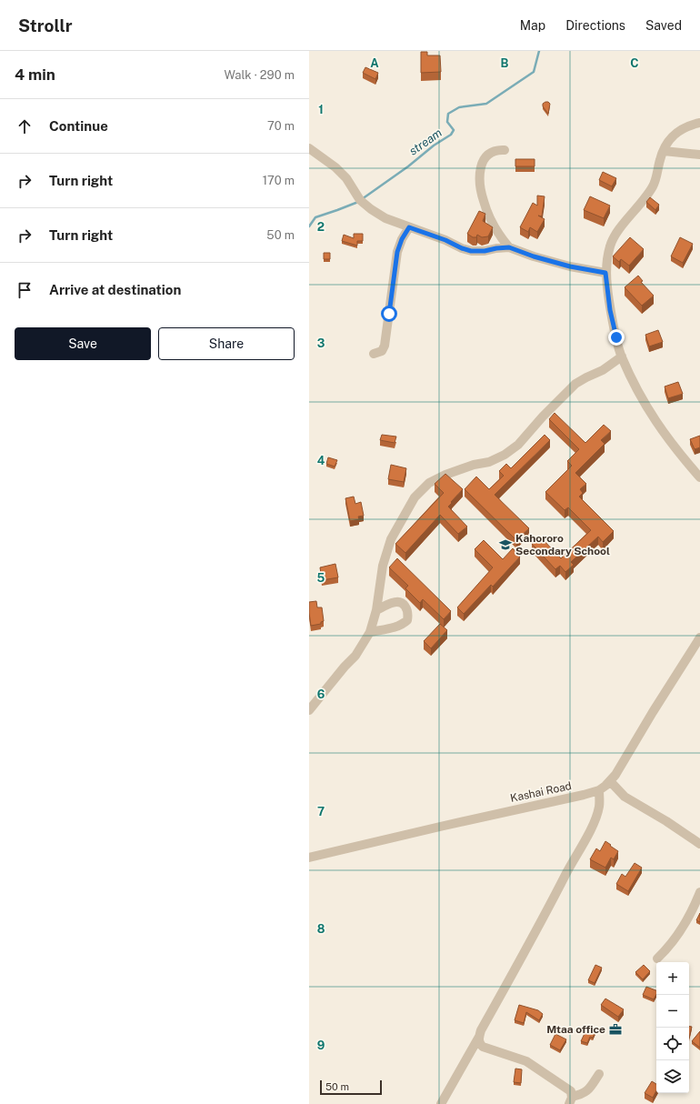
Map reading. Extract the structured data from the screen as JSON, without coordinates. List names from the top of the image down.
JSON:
{
  "streets": {
    "street": ["Kashai Road"]
  },
  "water": ["stream"],
  "places": {
    "school or university": ["Kahororo Secondary School"],
    "office": ["Mtaa office"]
  },
  "scale_bar": "50 m",
  "page": {
    "header": "Strollr",
    "nav": ["Map", "Directions", "Saved"],
    "heading": ["4 min", "Walk · 290 m"],
    "list": [
      ["Continue", "70 m"],
      ["Turn right", "170 m"],
      ["Turn right", "50 m"],
      "Arrive at destination"
    ],
    "buttons": ["Save", "Share"],
    "map_buttons": ["+", "−"],
    "scale": "50 m"
  },
  "grid": {
    "columns": ["A", "B", "C"],
    "rows": [
      "1",
      "2",
      "3",
      "4",
      "5",
      "6",
      "7",
      "8",
      "9"
    ]
  }
}
